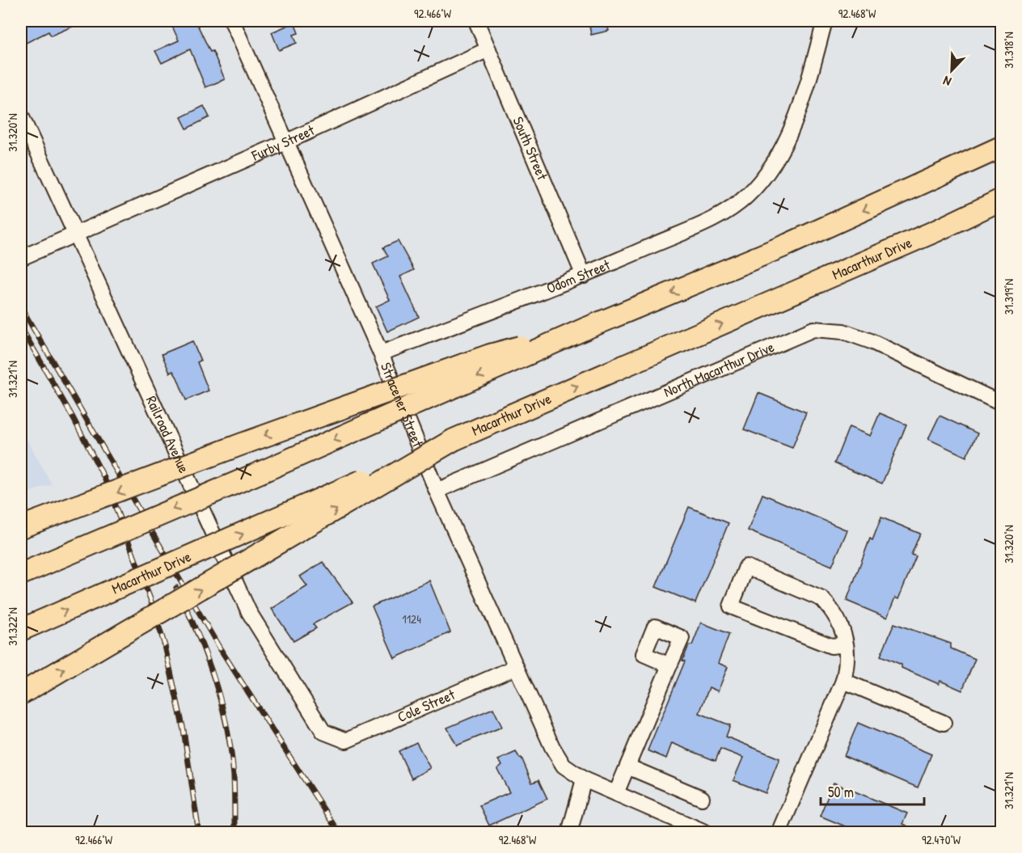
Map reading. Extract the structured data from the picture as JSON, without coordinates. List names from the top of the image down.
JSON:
{
  "streets": {
    "highway": ["Macarthur Drive"],
    "street": [
      "Furby Street",
      "South Street",
      "Odom Street",
      "North Macarthur Drive",
      "Stracener Street",
      "Railroad Avenue",
      "Cole Street"
    ]
  },
  "crossings": [
    ["Furby Street", "South Street"],
    ["Furby Street", "Stracener Street"],
    ["Furby Street", "Railroad Avenue"],
    ["South Street", "Odom Street"],
    ["Odom Street", "Stracener Street"],
    ["North Macarthur Drive", "Stracener Street"],
    ["Stracener Street", "Cole Street"],
    ["Railroad Avenue", "Cole Street"]
  ],
  "house_numbers": ["1124"],
  "scale_bar": "50 m",
  "north": "bottom left",
  "coordinates": [
    "92.466°W",
    "92.468°W",
    "31.318°N",
    "31.320°N",
    "31.319°N",
    "31.321°N",
    "31.322°N",
    "92.470°W"
  ]
}
